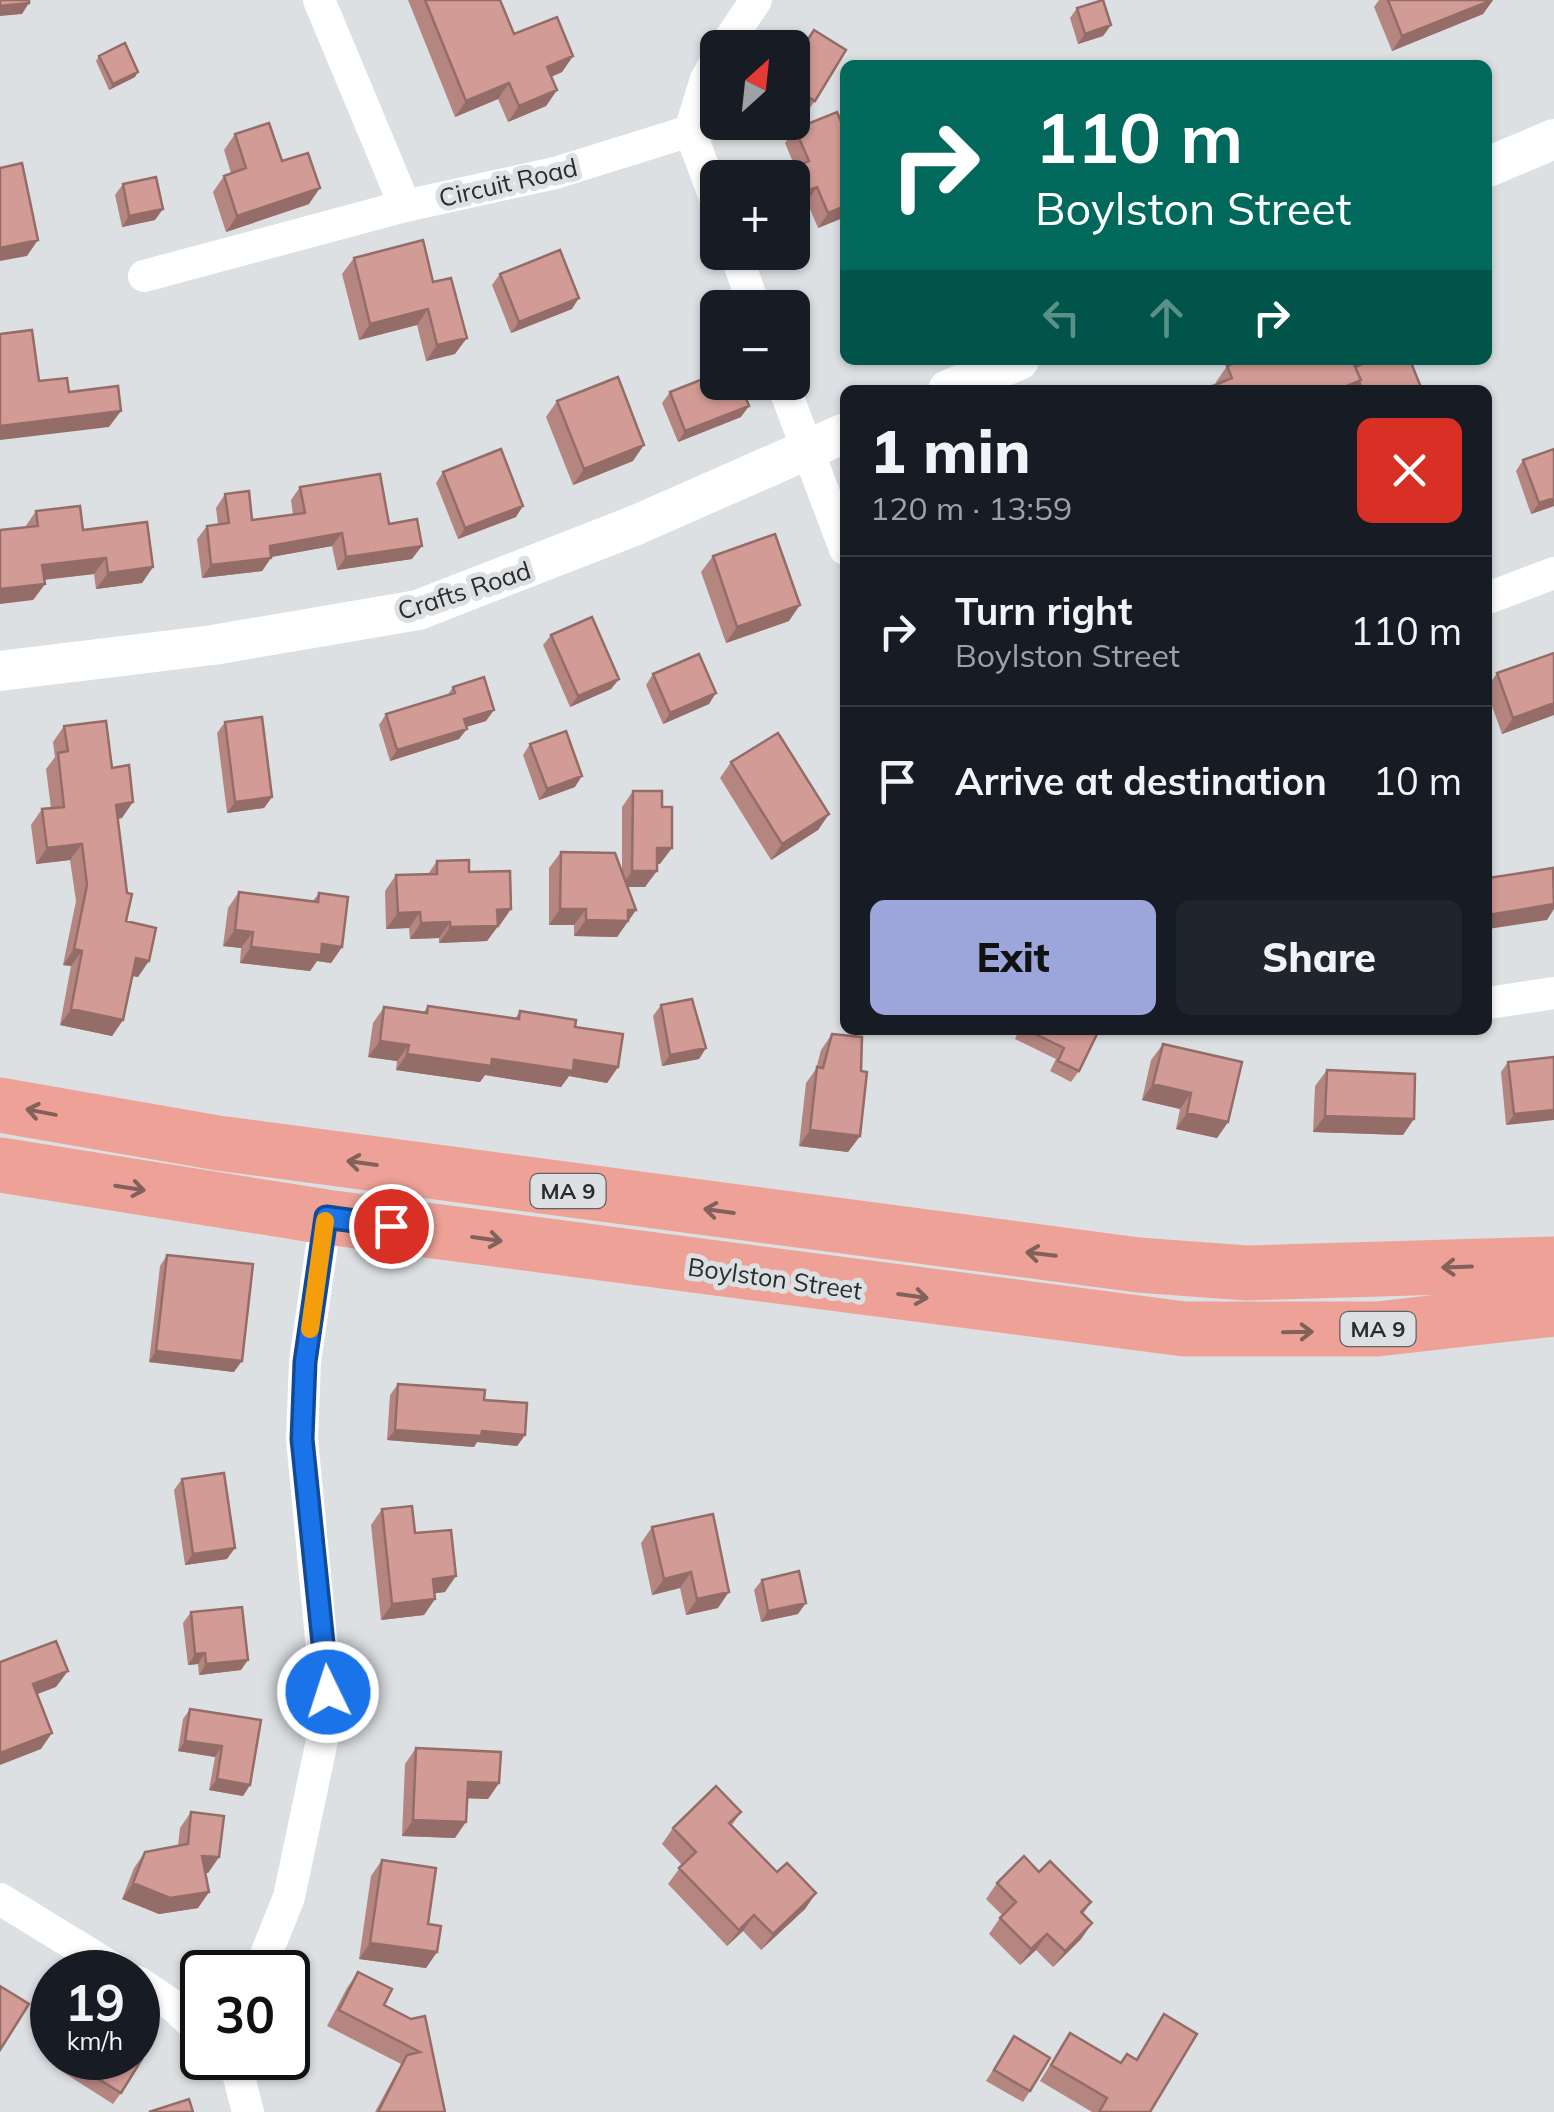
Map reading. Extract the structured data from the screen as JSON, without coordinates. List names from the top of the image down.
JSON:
{
  "streets": {
    "highway": ["MA 9", "Boylston Street"],
    "street": ["Circuit Road", "Crafts Road"]
  },
  "north": "top right",
  "page": {
    "map_buttons": ["+", "−"],
    "turn": ["110 m", "Boylston Street"],
    "heading": ["1 min", "120 m · 13:59"],
    "list": [
      {
        "name": "Turn right",
        "note": "Boylston Street",
        "value": "110 m"
      },
      {
        "name": "Arrive at destination",
        "value": "10 m"
      }
    ],
    "buttons": ["Exit", "Share"],
    "speed": "19 km/h",
    "limit": "30"
  }
}
